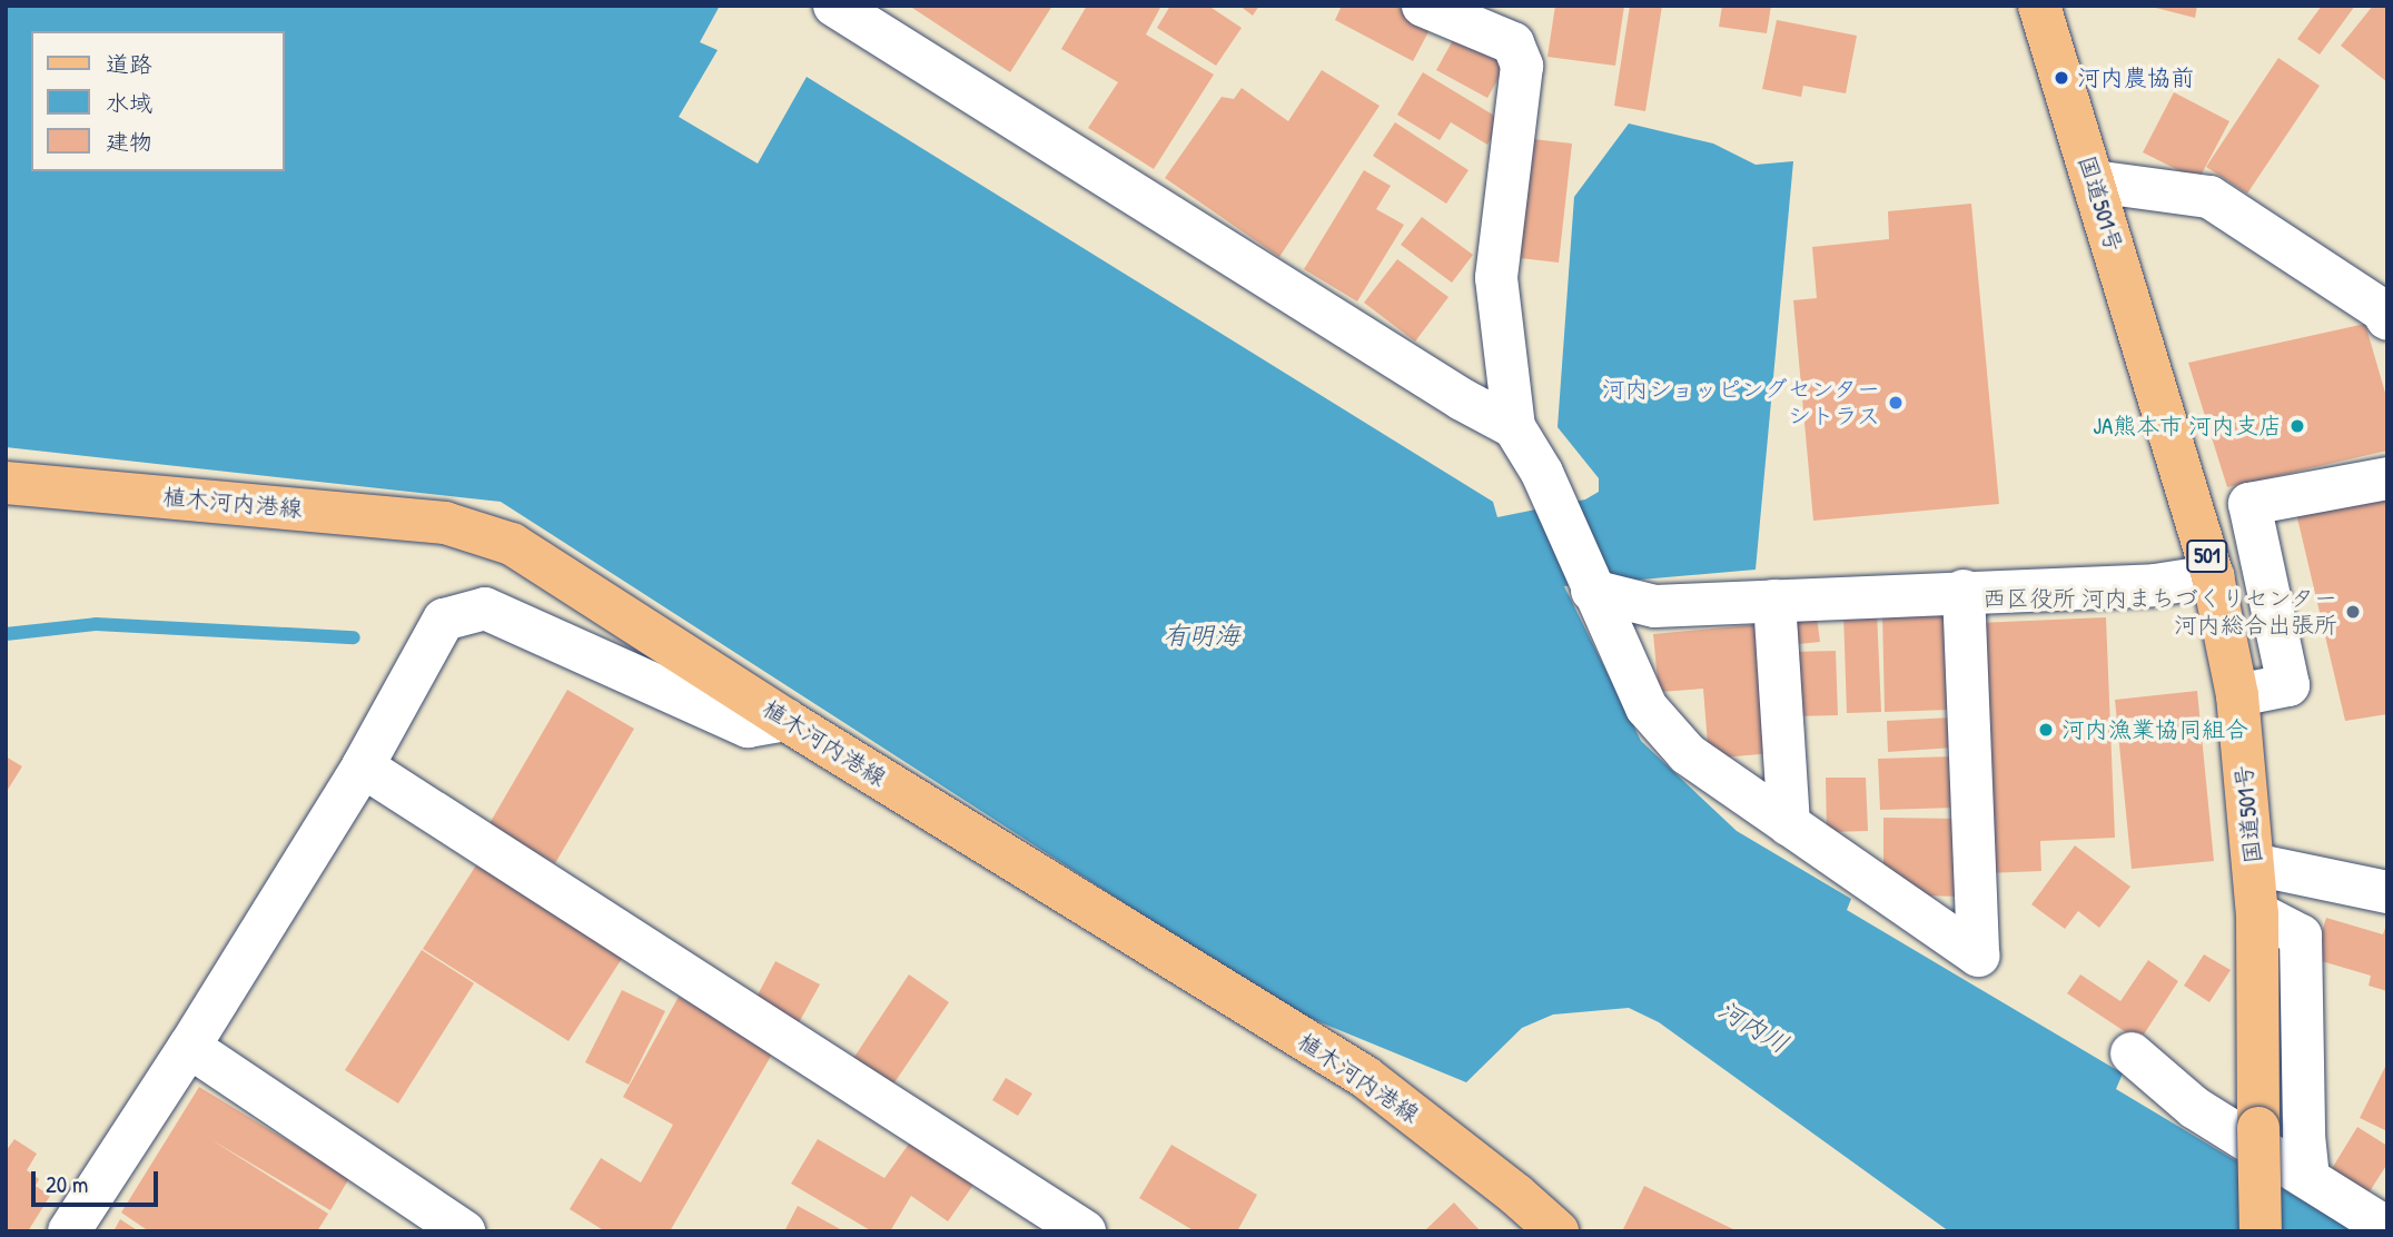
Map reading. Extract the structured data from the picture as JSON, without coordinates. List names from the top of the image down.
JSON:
{
  "streets": {
    "main road": ["国道501号", "植木河内港線", "501"]
  },
  "water": ["有明海", "河内川"],
  "places": [
    "河内農協前",
    "河内ショッピングセンター シトラス",
    "JA熊本市 河内支店",
    "西区役所 河内まちづくりセンター 河内総合出張所",
    "河内漁業協同組合"
  ],
  "legend": ["道路", "水域", "建物"],
  "scale_bar": "20 m"
}
